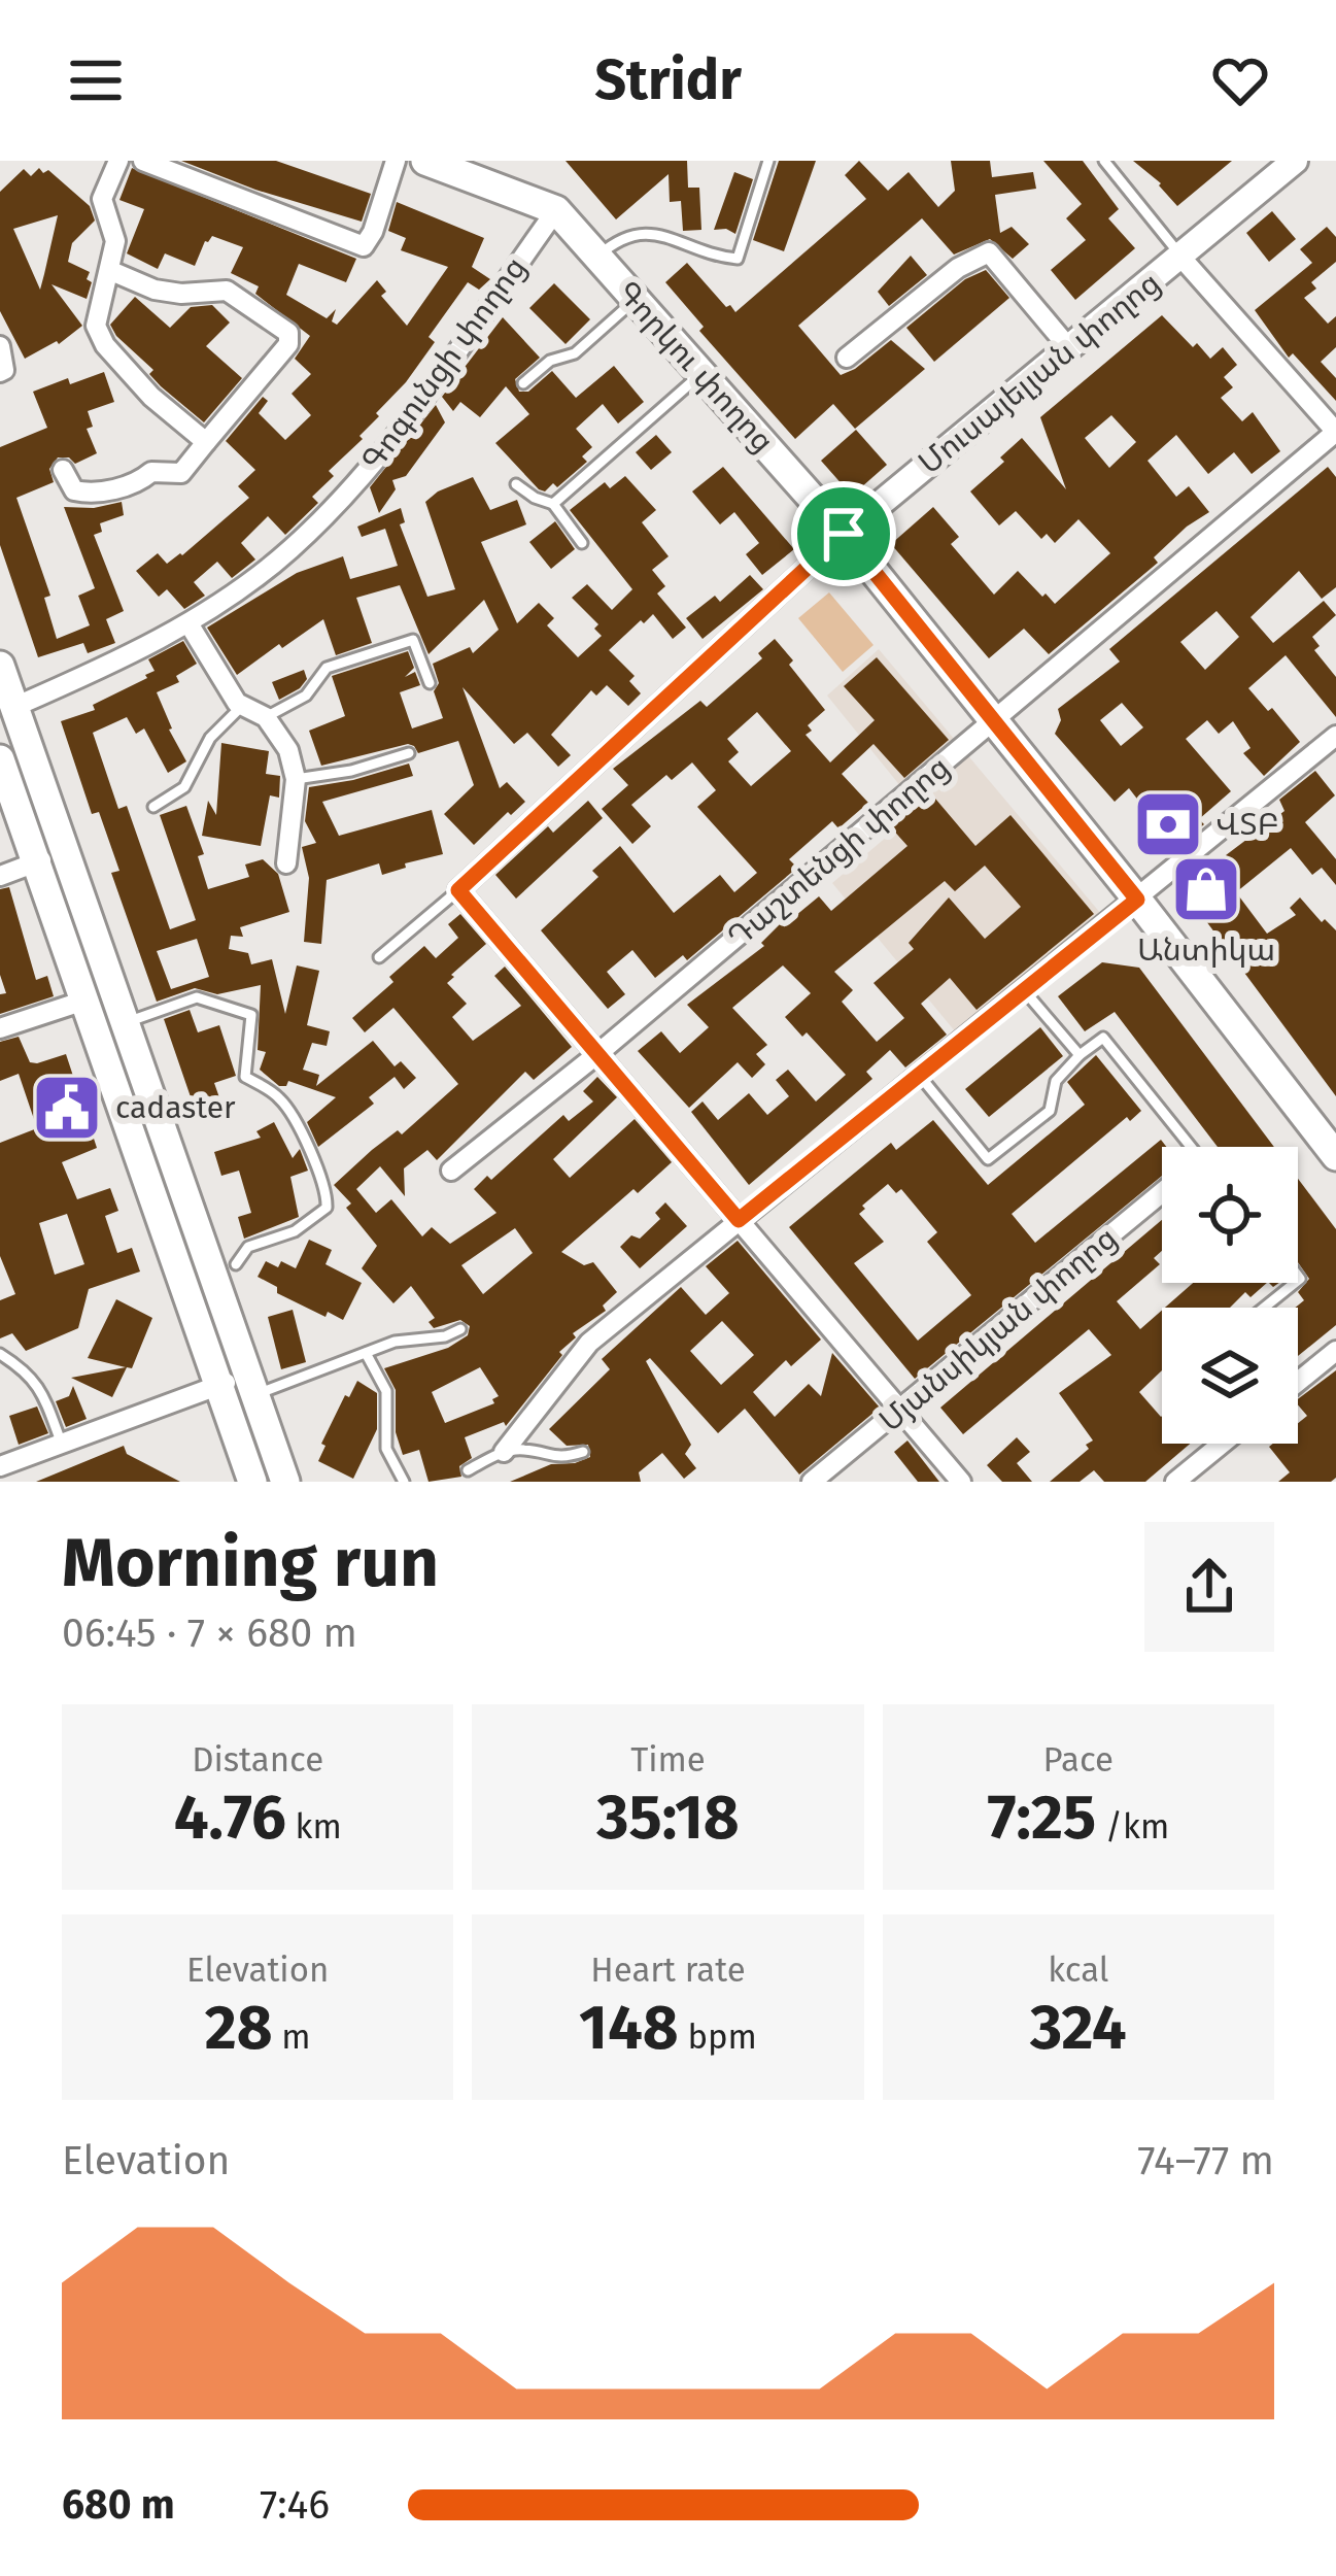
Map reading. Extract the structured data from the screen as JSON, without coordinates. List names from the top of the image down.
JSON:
{
  "streets": {
    "main road": ["Գորկու փողոց"],
    "street": [
      "Գոգունցի փողոց",
      "Մուսայելյան փողոց",
      "Դաշտենցի փողոց",
      "Մյանսիկյան փողոց"
    ]
  },
  "crossings": [
    ["Գոգունցի փողոց", "Գորկու փողոց"],
    ["Գորկու փողոց", "Մուսայելյան փողոց"],
    ["Գորկու փողոց", "Դաշտենցի փողոց"]
  ],
  "places": {
    "bank": ["ՎՏԲ"],
    "shop": ["Անտիկա"],
    "public building": ["cadaster"]
  },
  "page": {
    "header": "Stridr",
    "heading": ["Morning run", "06:45 · 7 × 680 m"],
    "stats": [
      ["Distance", "4.76 km"],
      ["Time", "35:18"],
      ["Pace", "7:25 /km"],
      ["Elevation", "28 m"],
      ["Heart rate", "148 bpm"],
      ["kcal", "324"]
    ],
    "chart": ["Elevation", "74–77 m"],
    "list": [
      {
        "name": "680 m",
        "note": "7:46"
      }
    ]
  }
}
